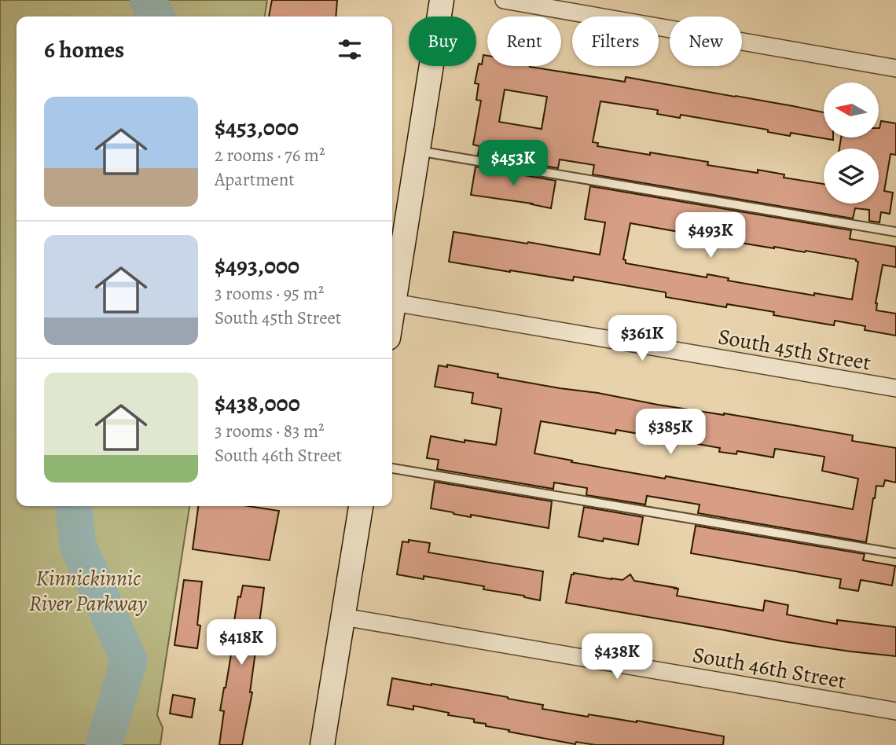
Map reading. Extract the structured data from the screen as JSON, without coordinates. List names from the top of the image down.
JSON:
{
  "streets": {
    "street": ["South 45th Street", "South 46th Street"]
  },
  "parks": ["Kinnickinnic River Parkway"],
  "north": "left",
  "page": {
    "chip": [
      "Buy",
      "Rent",
      "Filters",
      "New"
    ],
    "heading": "6 homes",
    "list": [
      {
        "name": "$453,000",
        "note": "2 rooms · 76 m² · Apartment"
      },
      {
        "name": "$493,000",
        "note": "3 rooms · 95 m² · South 45th Street"
      },
      {
        "name": "$438,000",
        "note": "3 rooms · 83 m² · South 46th Street"
      }
    ],
    "price": [
      "$453K",
      "$493K",
      "$361K",
      "$385K",
      "$418K",
      "$438K"
    ]
  }
}
